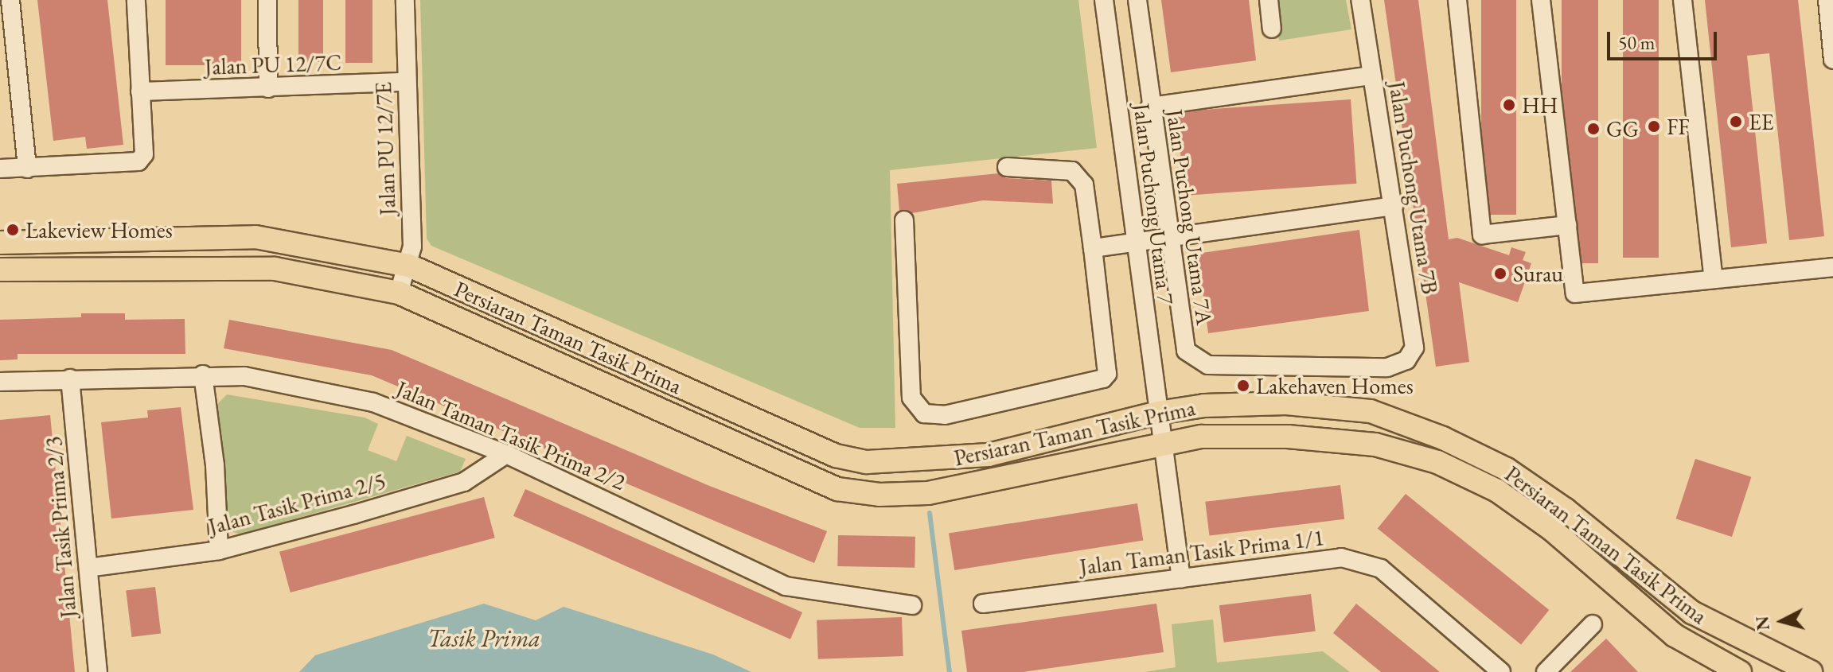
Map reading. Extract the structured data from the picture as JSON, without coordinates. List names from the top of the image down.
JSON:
{
  "streets": {
    "main road": ["Persiaran Taman Tasik Prima"],
    "street": [
      "Jalan PU 12/7C",
      "Jalan PU 12/7E",
      "Jalan Puchong Utama 7B",
      "Jalan Puchong Utama 7",
      "Jalan Puchong Utama 7A",
      "Jalan Taman Tasik Prima 2/2",
      "Jalan Tasik Prima 2/5",
      "Jalan Tasik Prima 2/3",
      "Jalan Taman Tasik Prima 1/1"
    ]
  },
  "crossings": [
    ["Jalan PU 12/7C", "Jalan PU 12/7E"],
    ["Jalan PU 12/7E", "Persiaran Taman Tasik Prima"],
    ["Jalan Puchong Utama 7B", "Jalan Puchong Utama 7A"],
    ["Jalan Puchong Utama 7", "Persiaran Taman Tasik Prima"],
    ["Jalan Puchong Utama 7", "Jalan Taman Tasik Prima 1/1"],
    ["Jalan Taman Tasik Prima 2/2", "Jalan Tasik Prima 2/5"],
    ["Jalan Taman Tasik Prima 2/2", "Jalan Tasik Prima 2/3"],
    ["Jalan Tasik Prima 2/5", "Jalan Tasik Prima 2/3"]
  ],
  "water": ["Tasik Prima"],
  "places": [
    "HH",
    "EE",
    "FF",
    "GG",
    "Lakeview Homes",
    "Surau",
    "Lakehaven Homes"
  ],
  "scale_bar": "50 m",
  "north": "left"
}
